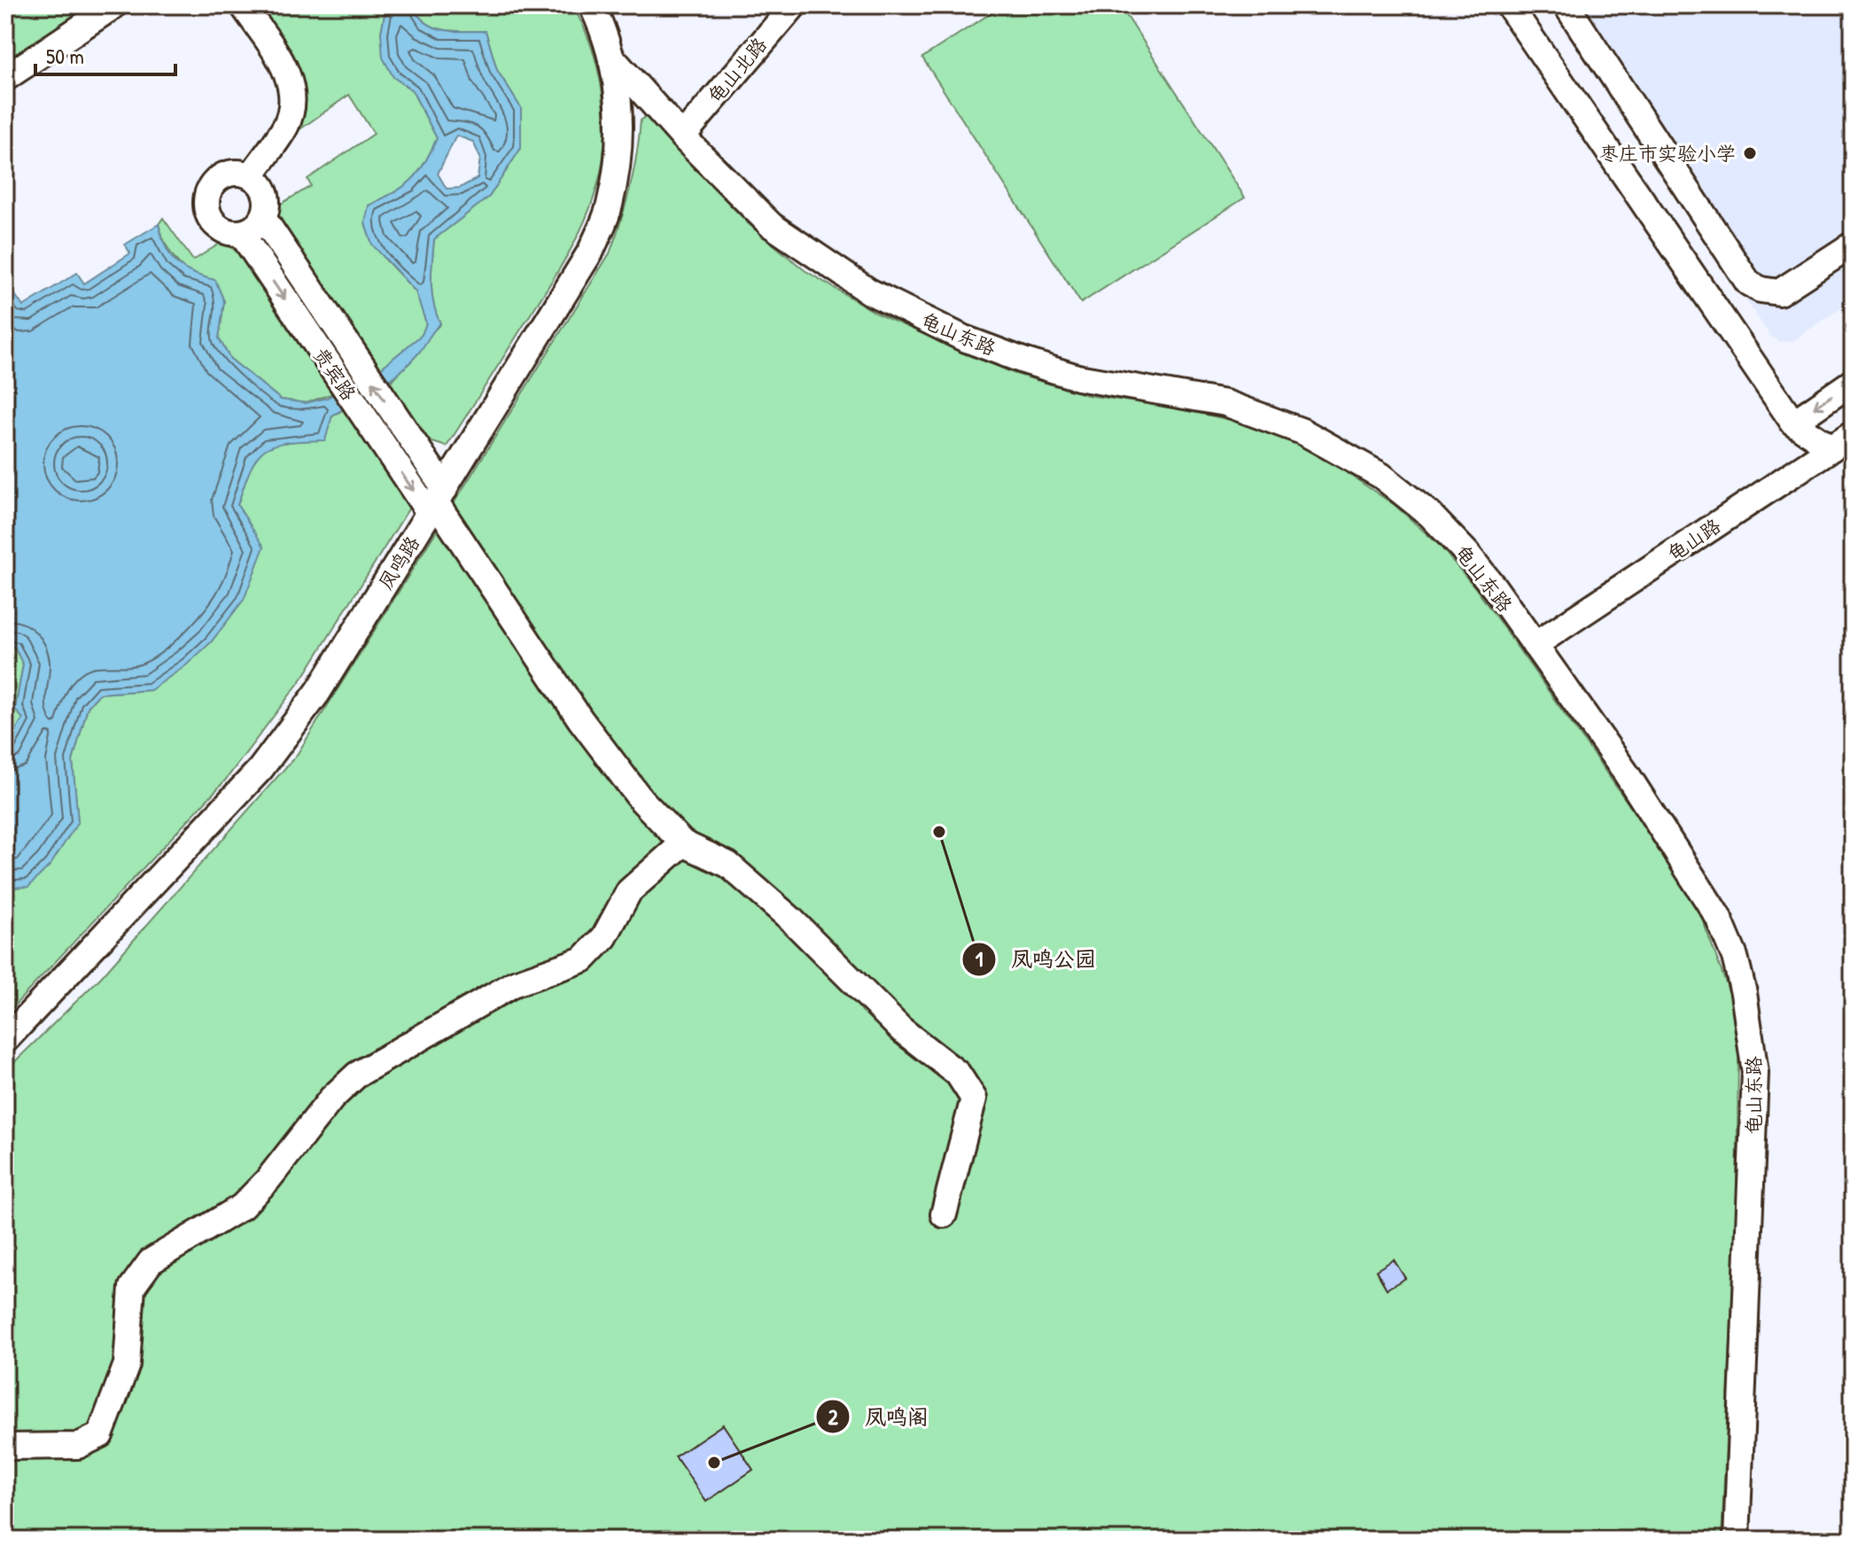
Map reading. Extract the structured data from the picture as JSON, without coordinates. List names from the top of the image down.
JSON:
{
  "streets": {
    "street": [
      "龟山北路",
      "龟山东路",
      "贵宾路",
      "龟山路",
      "凤鸣路"
    ]
  },
  "crossings": [
    ["龟山北路", "龟山东路"],
    ["龟山东路", "龟山路"],
    ["龟山东路", "凤鸣路"],
    ["贵宾路", "凤鸣路"]
  ],
  "places": ["枣庄市实验小学", "凤鸣公园", "凤鸣阁"],
  "scale_bar": "50 m"
}
